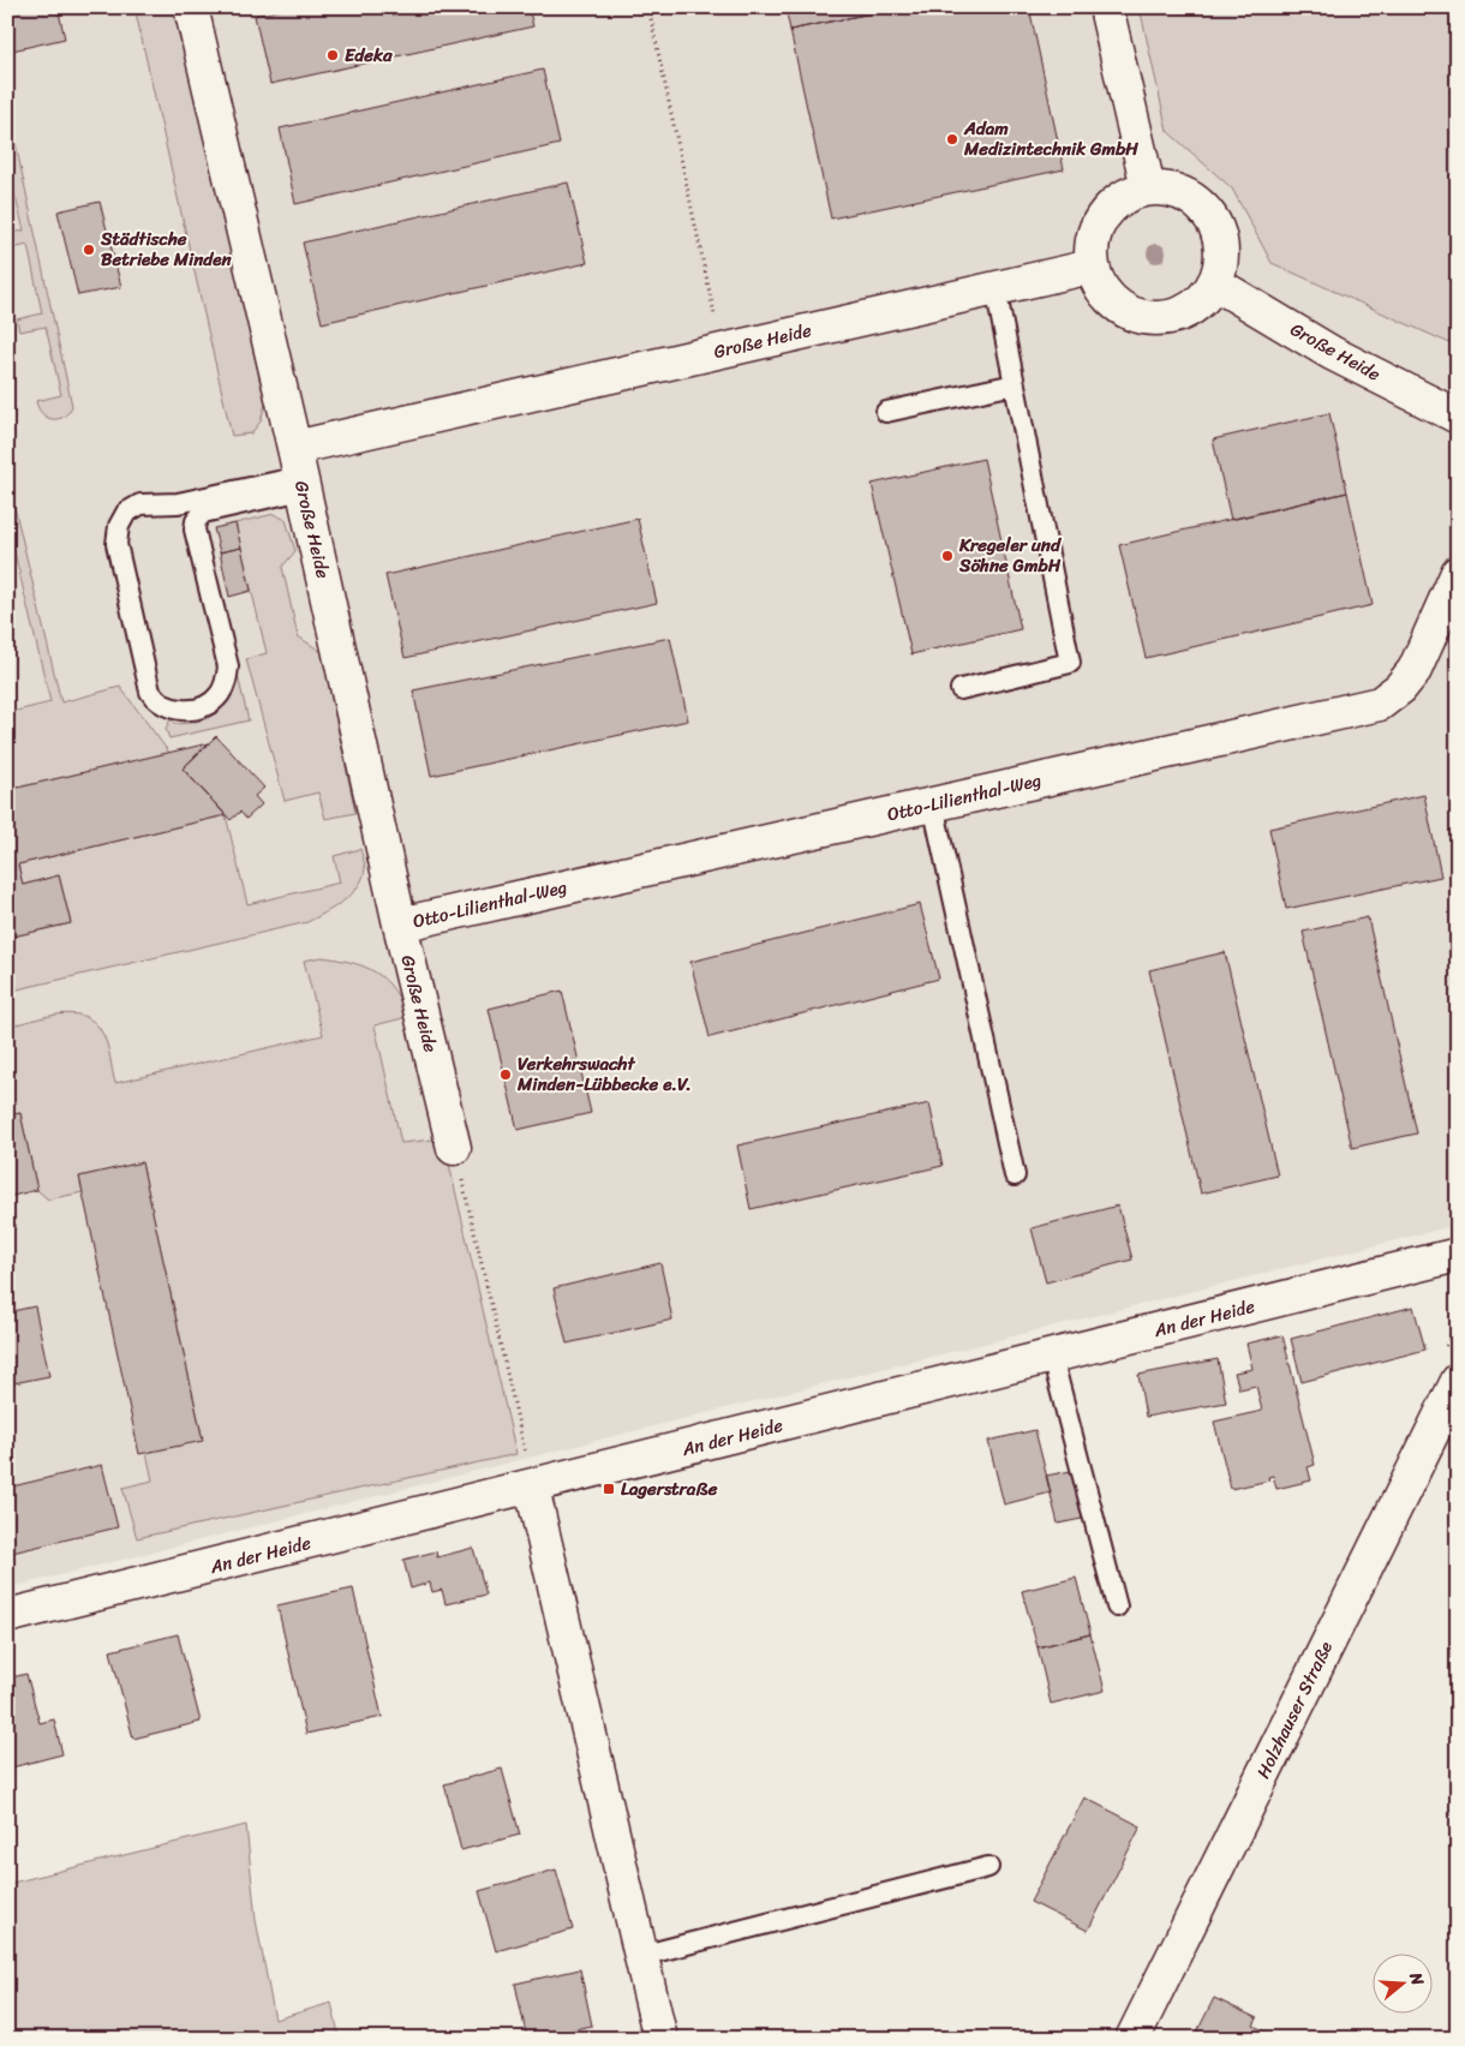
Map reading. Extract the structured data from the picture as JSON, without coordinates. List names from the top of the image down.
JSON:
{
  "streets": {
    "street": [
      "Große Heide",
      "Otto-Lilienthal-Weg",
      "An der Heide",
      "Holzhauser Straße"
    ]
  },
  "crossings": [
    ["Große Heide", "Otto-Lilienthal-Weg"]
  ],
  "places": {
    "other": [
      "Edeka",
      "Adam Medizintechnik GmbH",
      "Städtische Betriebe Minden",
      "Kregeler und Söhne GmbH",
      "Verkehrswacht Minden-Lübbecke e.V."
    ],
    "transit": ["Lagerstraße"]
  },
  "north": "right"
}
